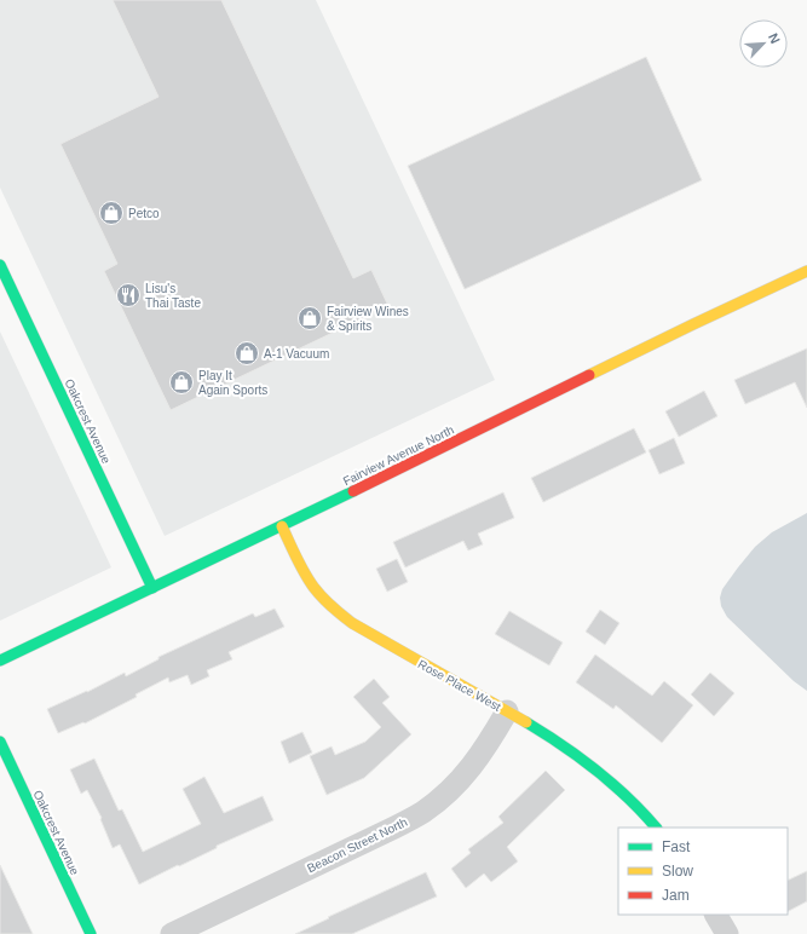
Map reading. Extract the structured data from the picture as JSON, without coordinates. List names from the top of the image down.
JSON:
{
  "streets": {
    "street": [
      "Oakcrest Avenue",
      "Fairview Avenue North",
      "Rose Place West",
      "Beacon Street North"
    ]
  },
  "crossings": [
    ["Oakcrest Avenue", "Fairview Avenue North"],
    ["Fairview Avenue North", "Rose Place West"],
    ["Rose Place West", "Beacon Street North"]
  ],
  "places": {
    "shop": [
      "Petco",
      "Fairview Wines & Spirits",
      "A-1 Vacuum",
      "Play It Again Sports"
    ],
    "restaurant": ["Lisu's Thai Taste"]
  },
  "legend": ["Fast", "Slow", "Jam"],
  "north": "top right"
}
